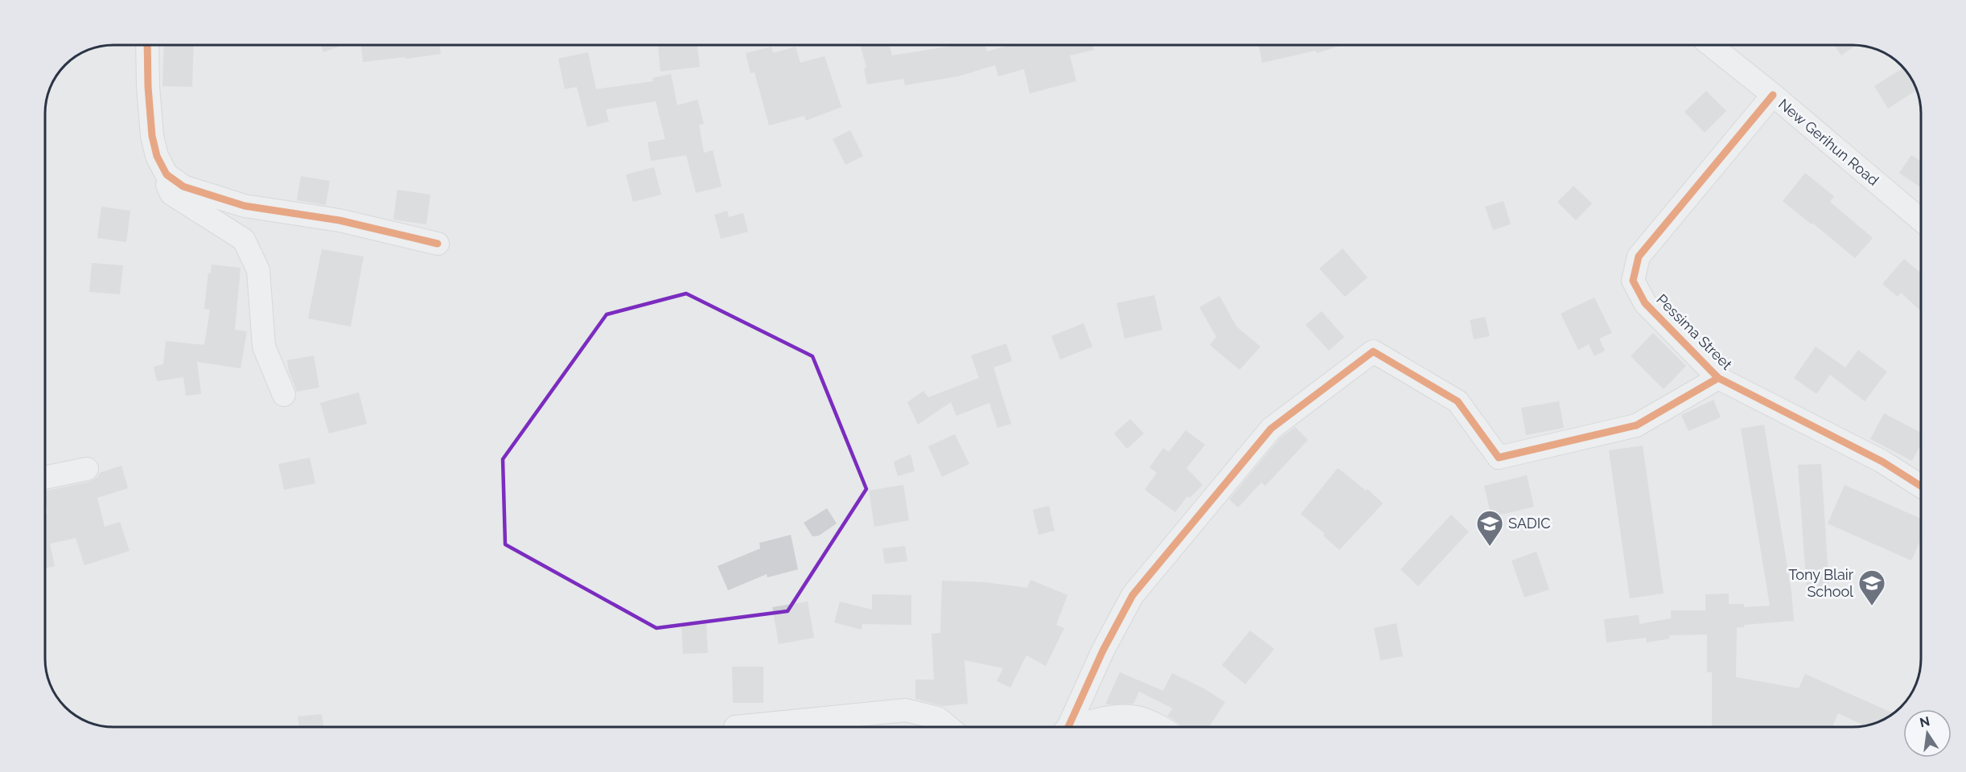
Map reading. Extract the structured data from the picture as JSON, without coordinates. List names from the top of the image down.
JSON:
{
  "streets": {
    "street": ["New Gerihun Road", "Pessima Street"]
  },
  "crossings": [
    ["New Gerihun Road", "Pessima Street"]
  ],
  "places": {
    "school or university": ["SADIC", "Tony Blair School"]
  },
  "north": "top"
}
